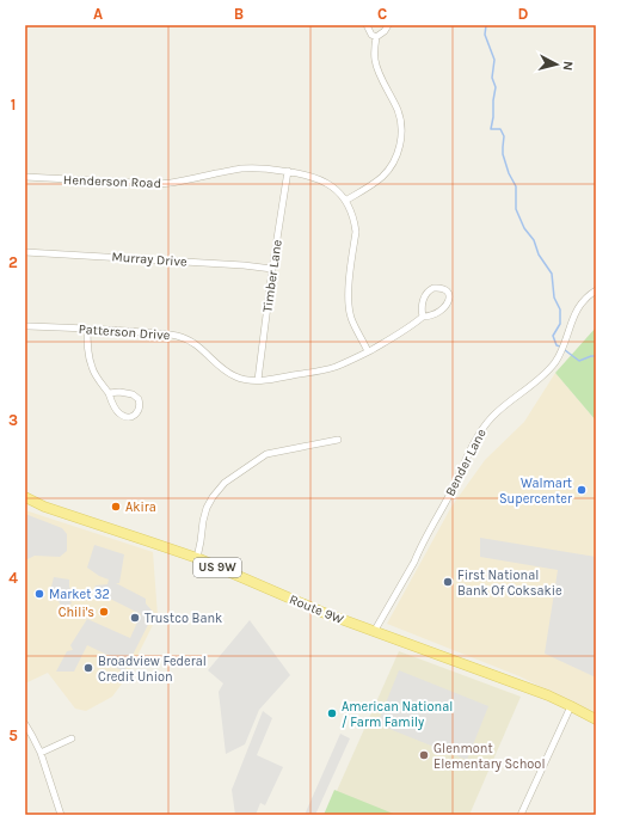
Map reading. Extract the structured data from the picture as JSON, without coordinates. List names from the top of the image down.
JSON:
{
  "streets": {
    "main road": ["US 9W", "Route 9W"],
    "street": [
      "Henderson Road",
      "Murray Drive",
      "Timber Lane",
      "Patterson Drive",
      "Bender Lane"
    ]
  },
  "crossings": [
    ["Henderson Road", "Timber Lane"],
    ["Henderson Road", "Patterson Drive"],
    ["Murray Drive", "Timber Lane"],
    ["Timber Lane", "Patterson Drive"],
    ["Bender Lane", "Route 9W"]
  ],
  "places": [
    "Walmart Supercenter",
    "Akira",
    "First National Bank Of Coksakie",
    "Market 32",
    "Chili's",
    "Trustco Bank",
    "Broadview Federal Credit Union",
    "American National / Farm Family",
    "Glenmont Elementary School"
  ],
  "north": "right",
  "grid": {
    "columns": [
      "A",
      "B",
      "C",
      "D"
    ],
    "rows": [
      "1",
      "2",
      "3",
      "4",
      "5"
    ]
  }
}
